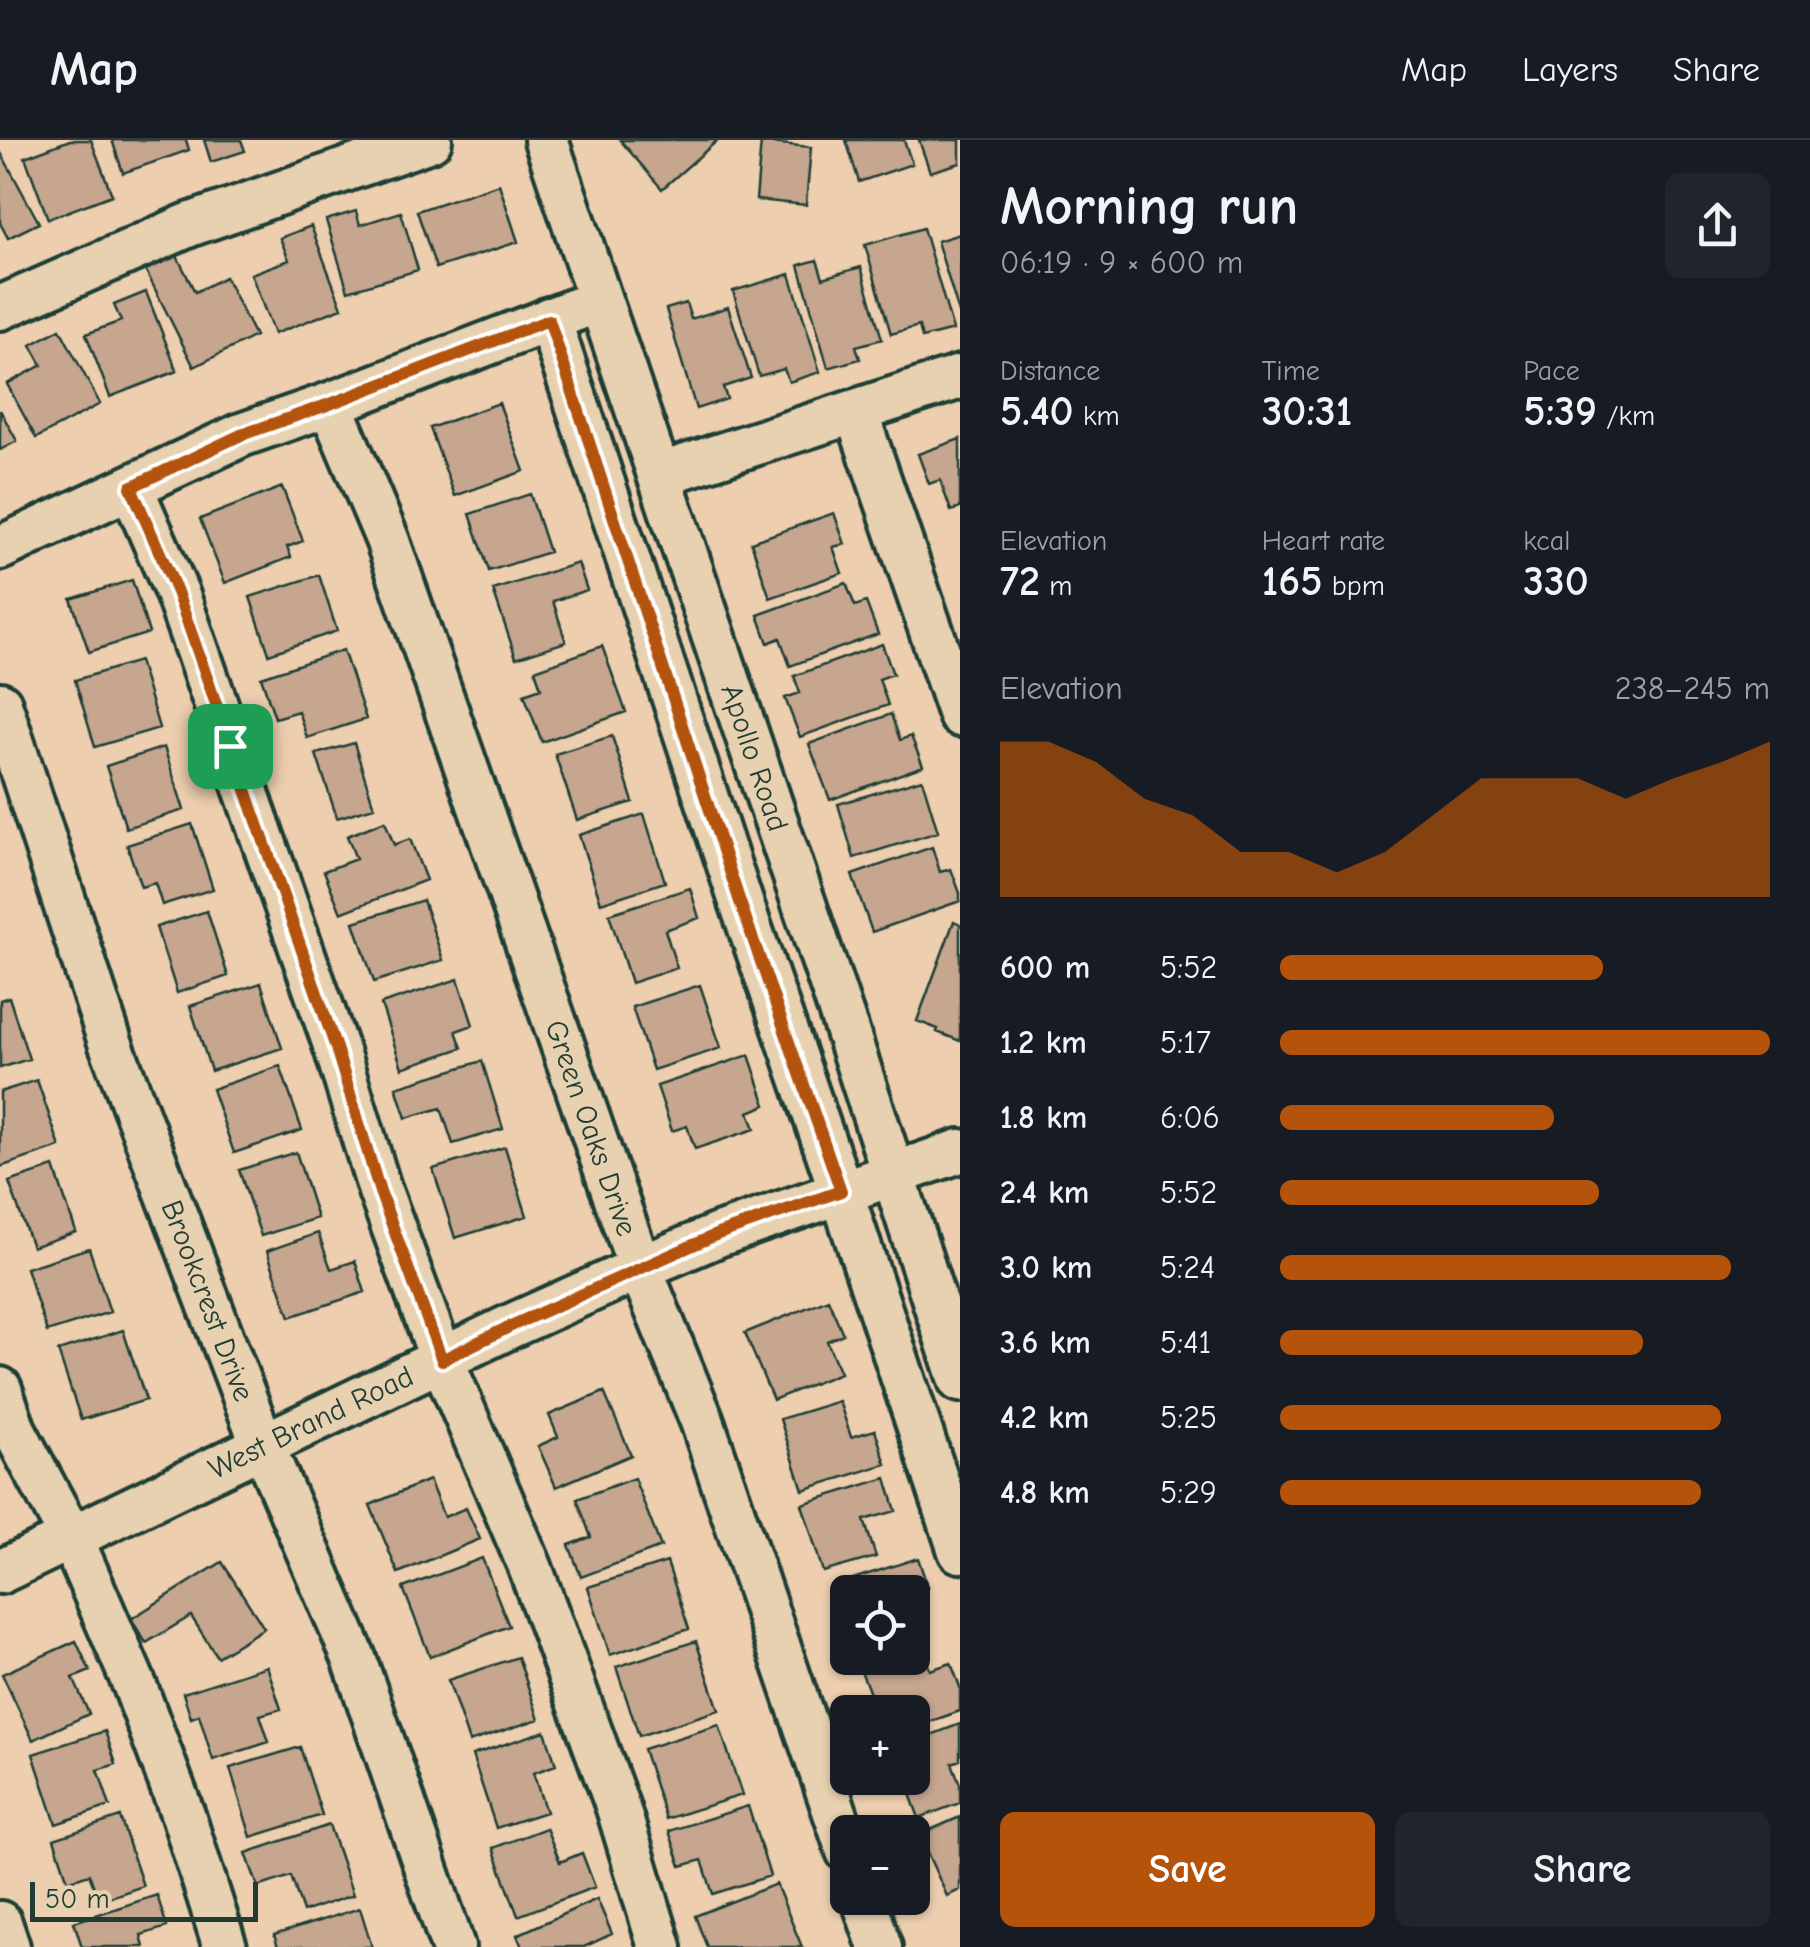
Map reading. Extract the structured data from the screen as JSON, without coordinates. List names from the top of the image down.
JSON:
{
  "streets": {
    "street": [
      "Apollo Road",
      "Green Oaks Drive",
      "Brookcrest Drive",
      "West Brand Road"
    ]
  },
  "crossings": [
    ["Apollo Road", "West Brand Road"],
    ["Green Oaks Drive", "West Brand Road"],
    ["Brookcrest Drive", "West Brand Road"]
  ],
  "scale_bar": "50 m",
  "page": {
    "header": "Map",
    "nav": ["Map", "Layers", "Share"],
    "heading": ["Morning run", "06:19 · 9 × 600 m"],
    "stats": [
      ["Distance", "5.40 km"],
      ["Time", "30:31"],
      ["Pace", "5:39 /km"],
      ["Elevation", "72 m"],
      ["Heart rate", "165 bpm"],
      ["kcal", "330"]
    ],
    "chart": ["Elevation", "238–245 m"],
    "list": [
      {
        "name": "600 m",
        "note": "5:52"
      },
      {
        "name": "1.2 km",
        "note": "5:17"
      },
      {
        "name": "1.8 km",
        "note": "6:06"
      },
      {
        "name": "2.4 km",
        "note": "5:52"
      },
      {
        "name": "3.0 km",
        "note": "5:24"
      },
      {
        "name": "3.6 km",
        "note": "5:41"
      },
      {
        "name": "4.2 km",
        "note": "5:25"
      },
      {
        "name": "4.8 km",
        "note": "5:29"
      }
    ],
    "map_buttons": ["+", "−"],
    "buttons": ["Save", "Share"],
    "scale": "50 m"
  }
}
